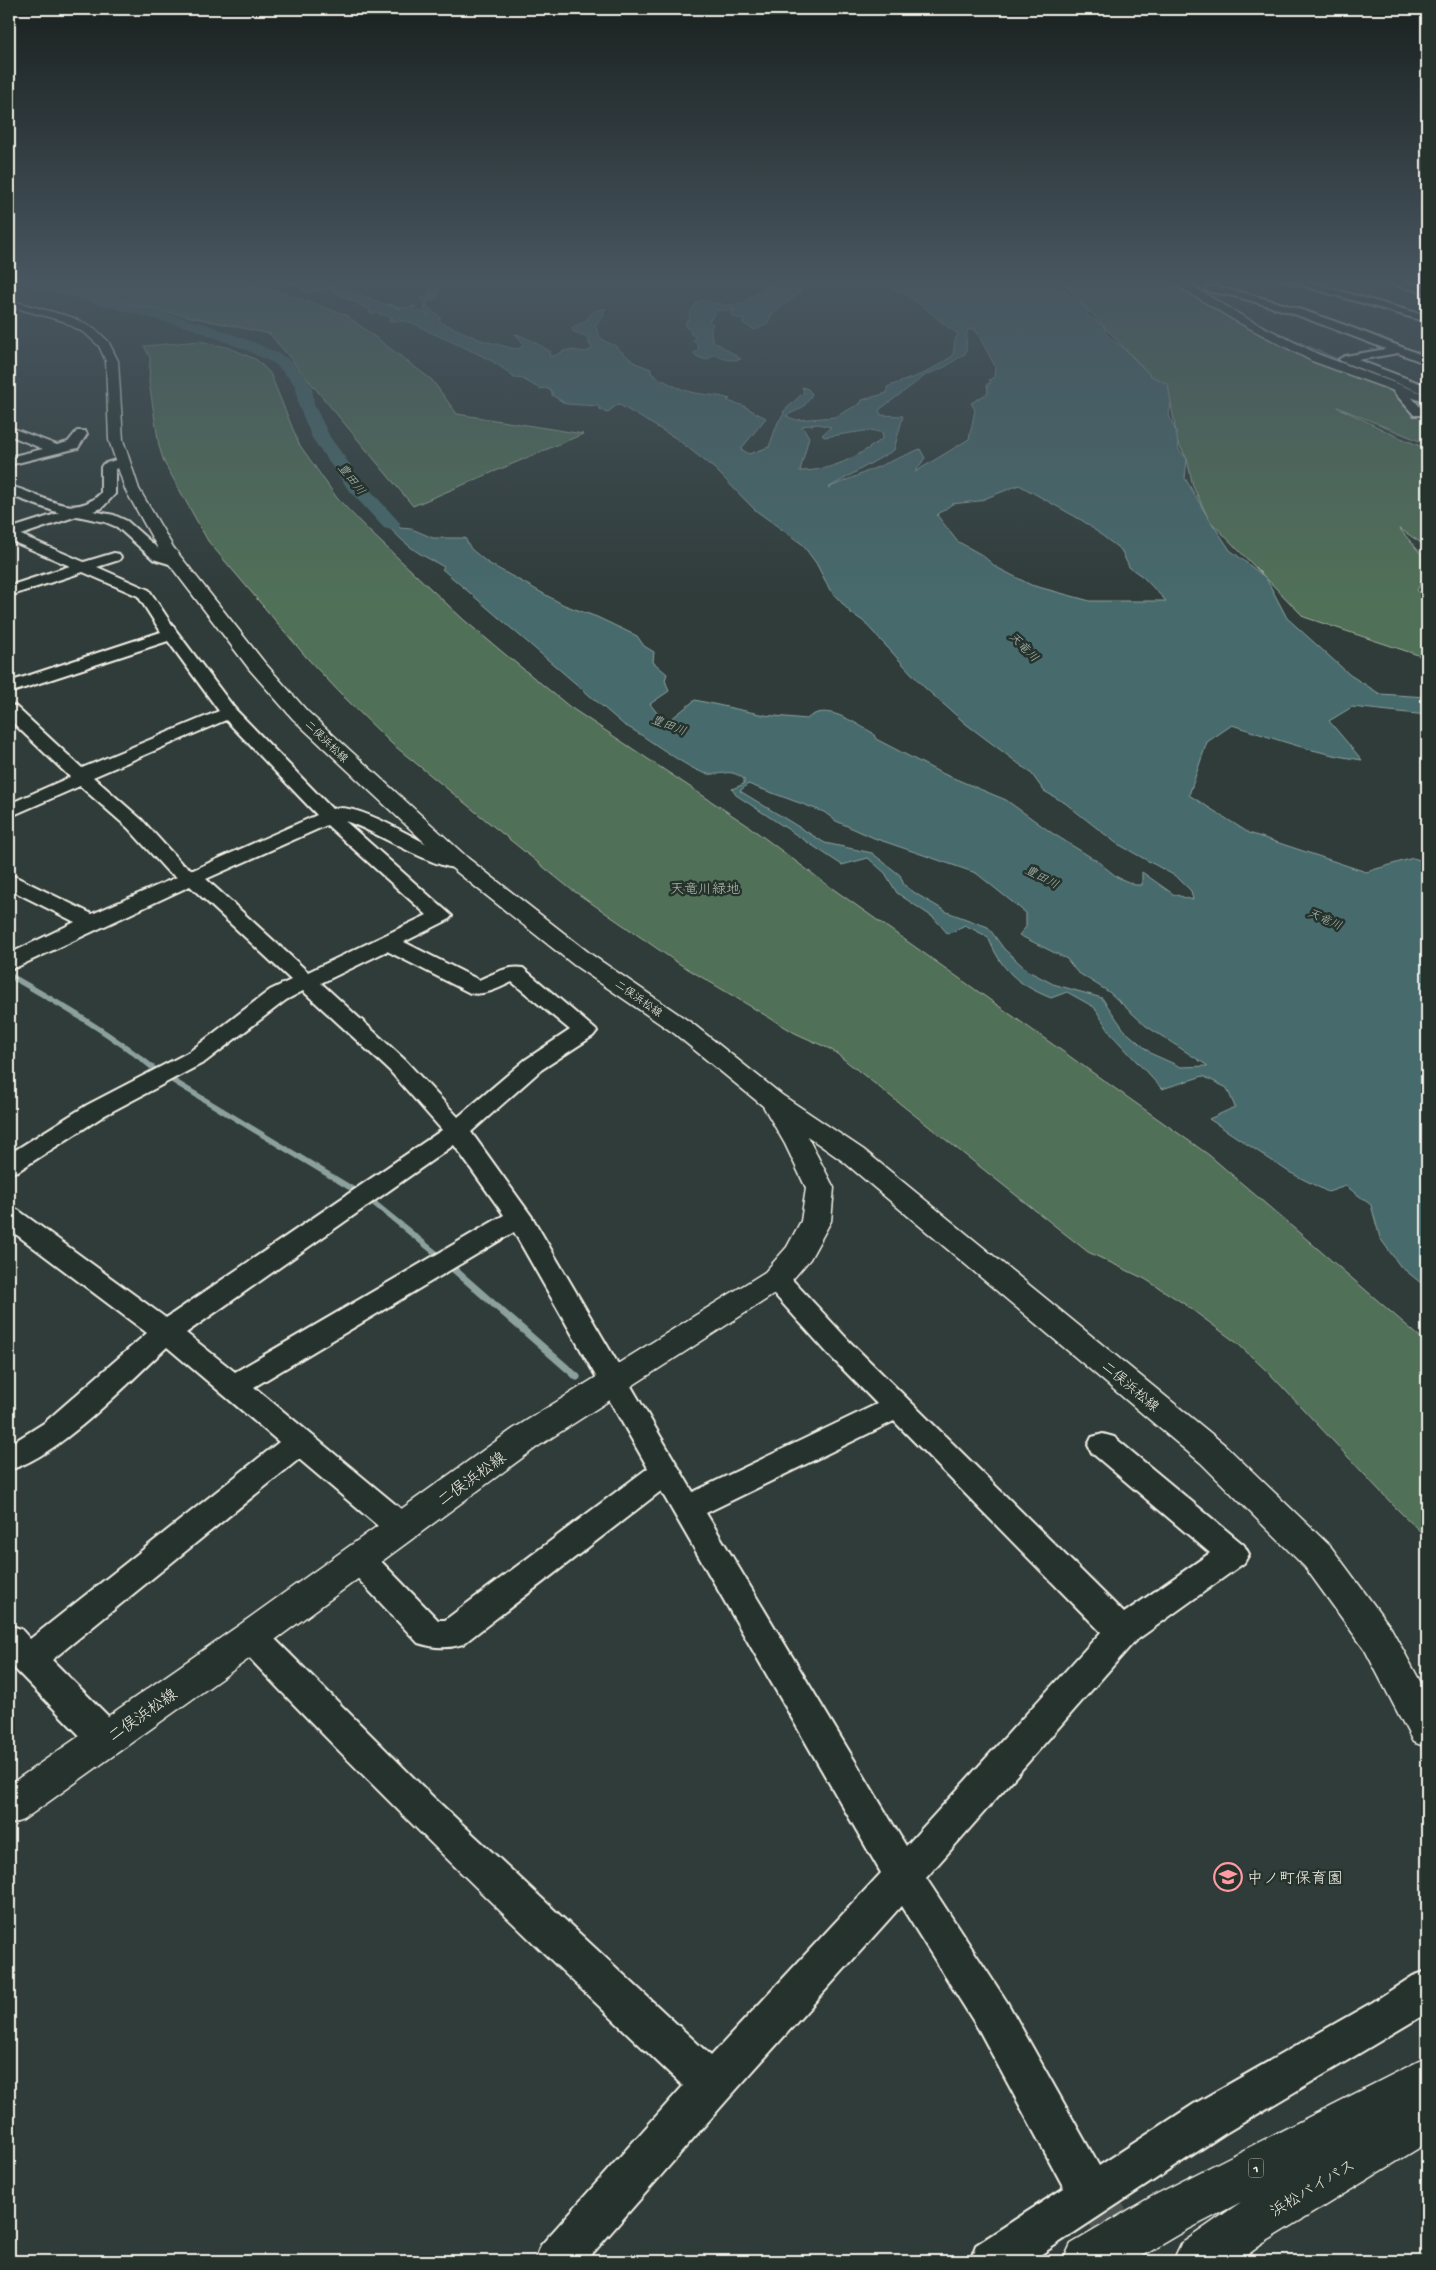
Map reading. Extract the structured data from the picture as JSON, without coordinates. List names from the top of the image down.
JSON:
{
  "streets": {
    "main road": ["二俣浜松線", "1", "浜松バイパス"]
  },
  "water": ["豊田川", "天竜川"],
  "parks": ["天竜川緑地"],
  "places": {
    "school or university": ["中ノ町保育園"]
  }
}
